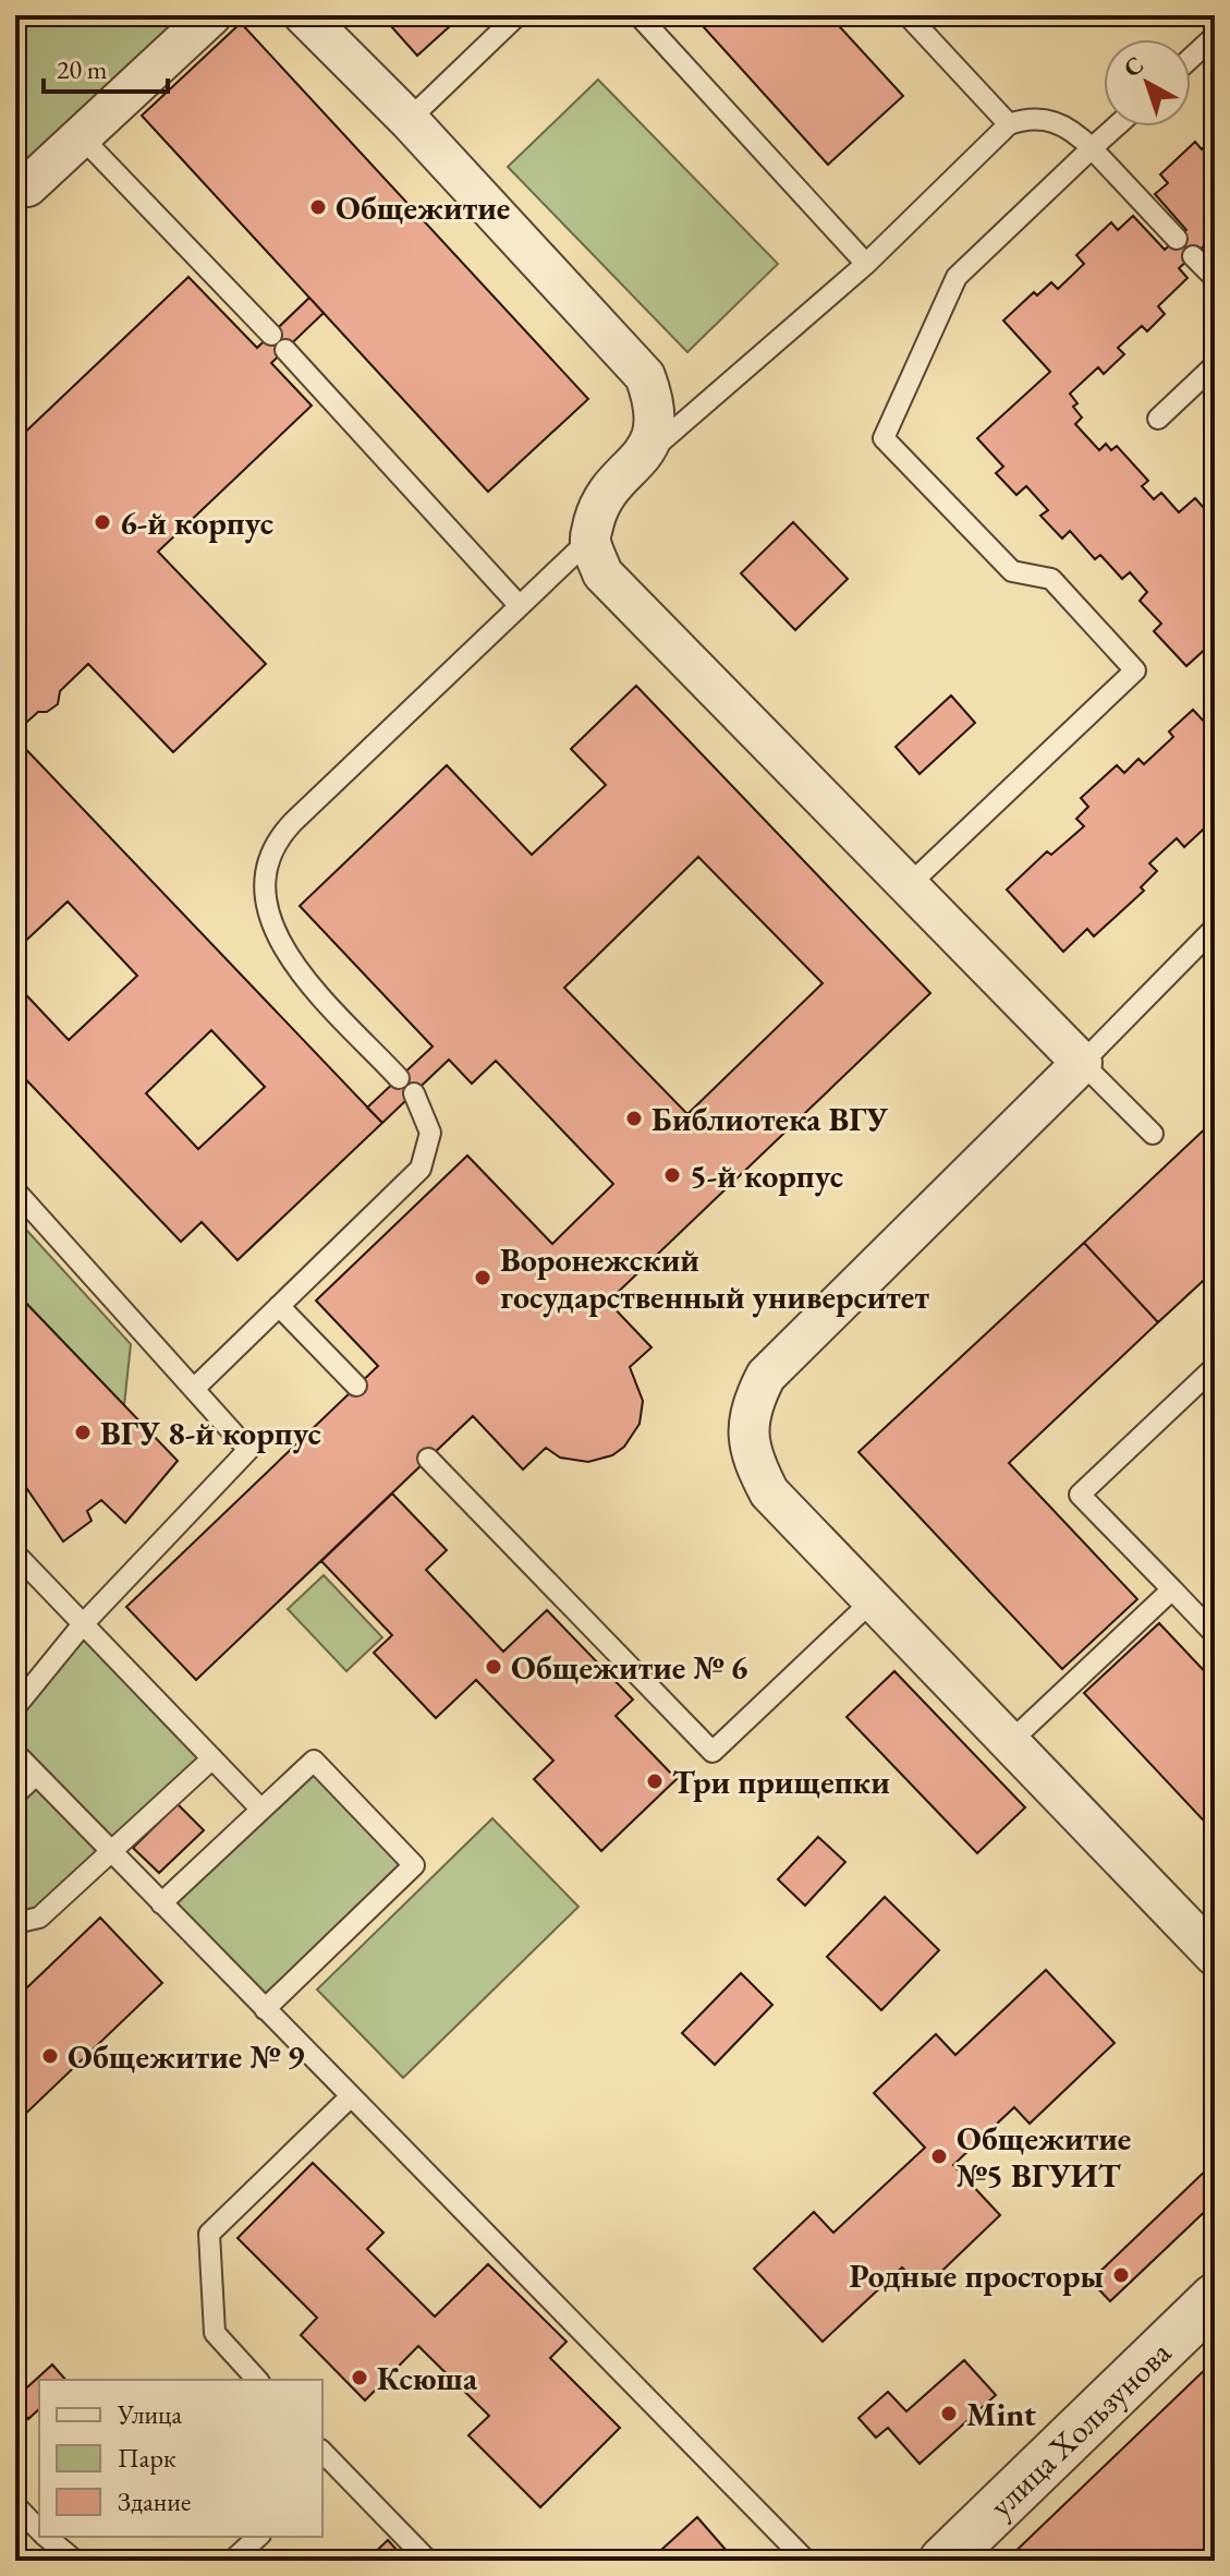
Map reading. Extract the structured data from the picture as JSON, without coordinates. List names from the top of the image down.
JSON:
{
  "streets": {
    "street": ["улица Хользунова"]
  },
  "places": [
    "Общежитие",
    "6-й корпус",
    "Библиотека ВГУ",
    "5-й корпус",
    "Воронежский государственный университет",
    "ВГУ 8-й корпус",
    "Общежитие № 6",
    "Три прищепки",
    "Общежитие № 9",
    "Общежитие №5 ВГУИТ",
    "Родные просторы",
    "Ксюша",
    "Mint"
  ],
  "legend": ["Улица", "Парк", "Здание"],
  "scale_bar": "20 m",
  "north": "top left"
}
